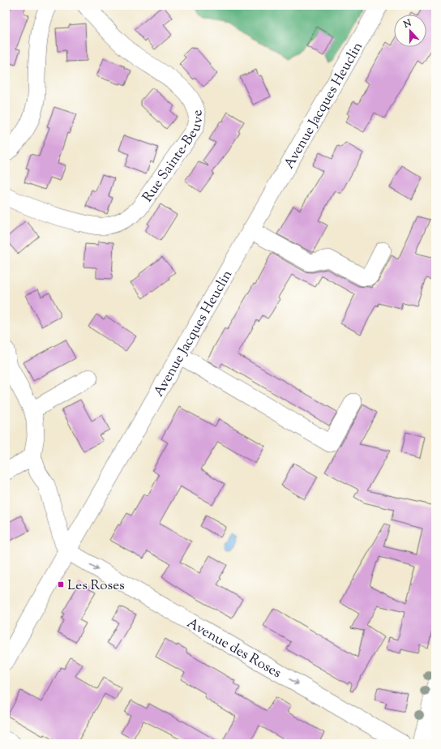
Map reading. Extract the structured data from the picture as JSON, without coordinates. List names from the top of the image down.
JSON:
{
  "streets": {
    "street": ["Avenue Jacques Heuclin", "Rue Sainte-Beuve", "Avenue des Roses"]
  },
  "crossings": [
    ["Avenue Jacques Heuclin", "Avenue des Roses"]
  ],
  "one_way": ["Avenue des Roses"],
  "places": {
    "transit": ["Les Roses"]
  },
  "north": "top"
}
